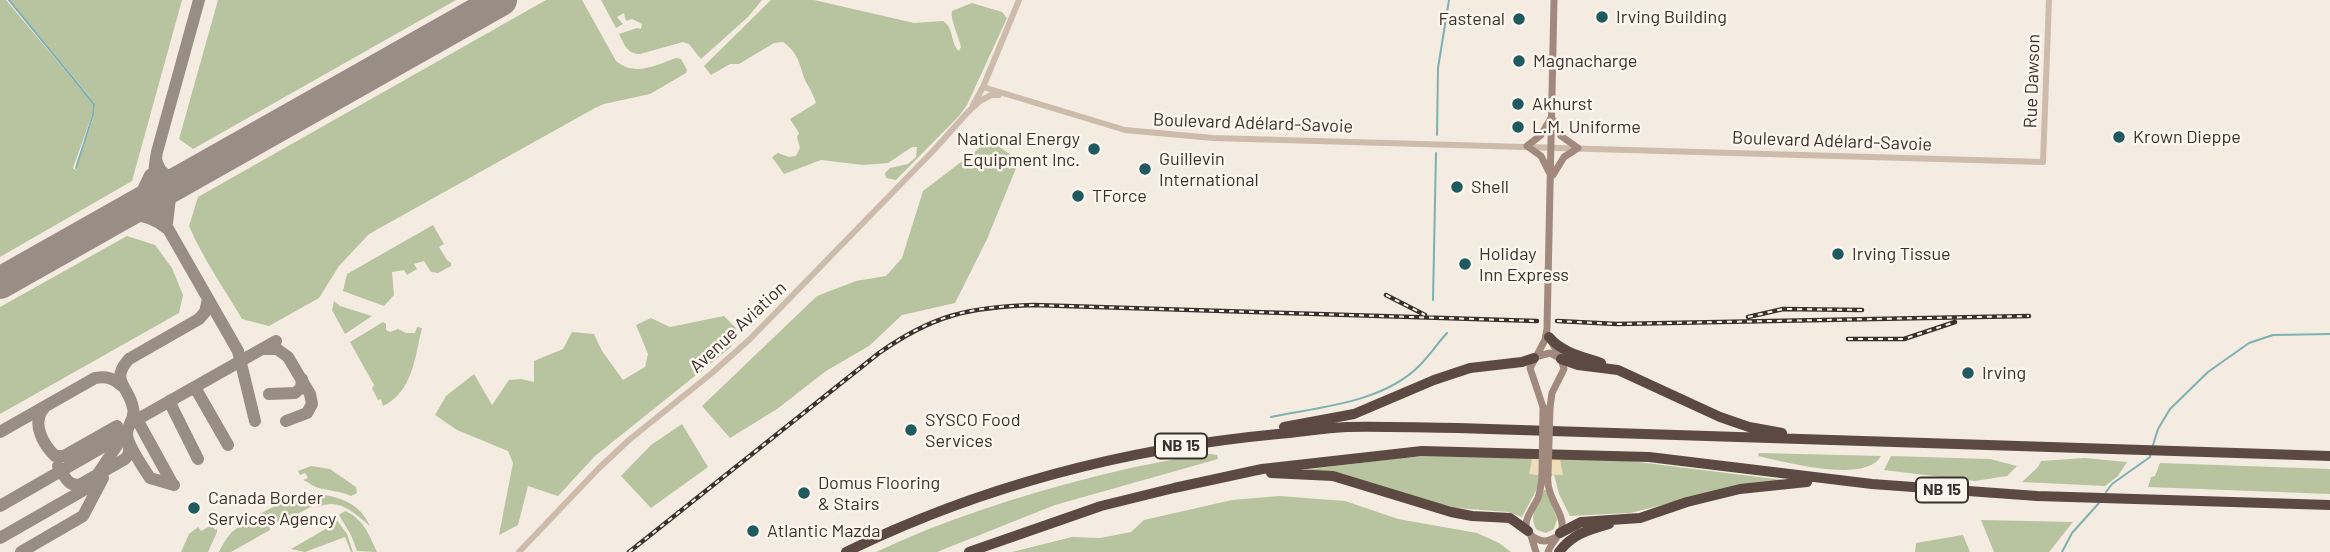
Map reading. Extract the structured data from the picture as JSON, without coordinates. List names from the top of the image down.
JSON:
{
  "streets": {
    "highway": ["NB 15"],
    "street": ["Rue Dawson", "Boulevard Adélard-Savoie", "Avenue Aviation"]
  },
  "crossings": [
    ["Rue Dawson", "Boulevard Adélard-Savoie"]
  ],
  "places": [
    "Irving Building",
    "Fastenal",
    "Magnacharge",
    "Akhurst",
    "L.M. Uniforme",
    "Krown Dieppe",
    "National Energy Equipment Inc.",
    "Guillevin International",
    "Shell",
    "TForce",
    "Irving Tissue",
    "Holiday Inn Express",
    "Irving",
    "SYSCO Food Services",
    "Domus Flooring & Stairs",
    "Canada Border Services Agency",
    "Atlantic Mazda"
  ]
}
